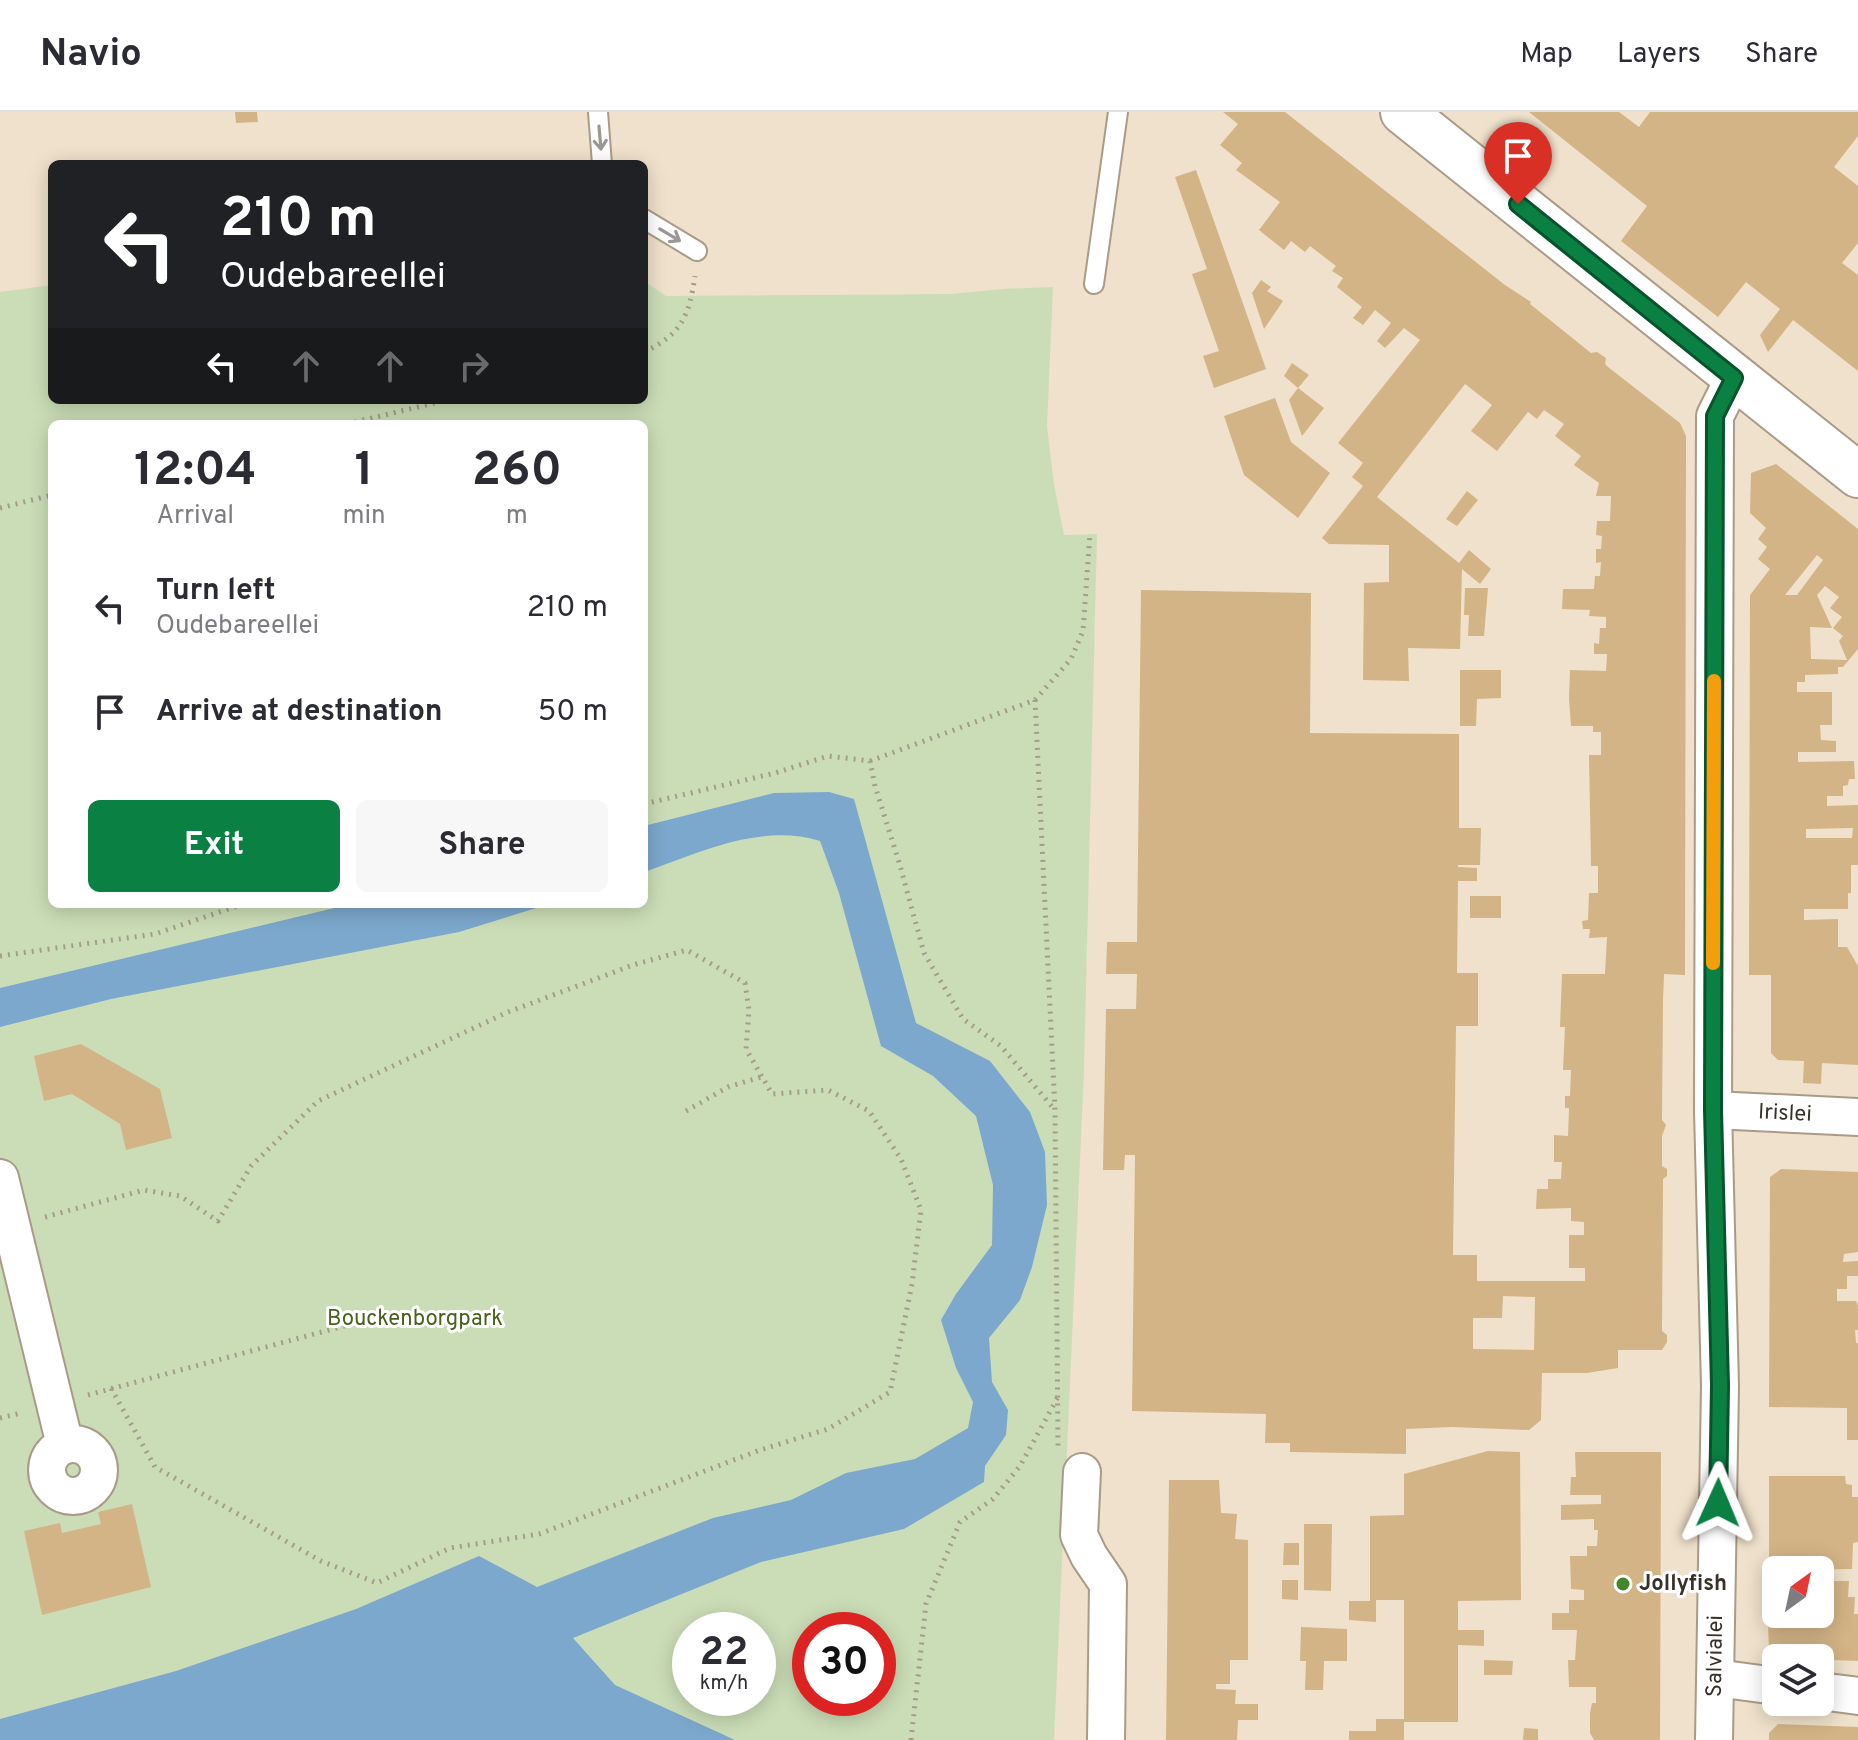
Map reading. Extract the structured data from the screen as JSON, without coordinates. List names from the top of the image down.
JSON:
{
  "streets": {
    "street": ["Irislei", "Salvialei"]
  },
  "crossings": [
    ["Irislei", "Salvialei"]
  ],
  "parks": ["Bouckenborgpark"],
  "places": ["Jollyfish"],
  "north": "top right",
  "page": {
    "header": "Navio",
    "nav": ["Map", "Layers", "Share"],
    "turn": ["210 m", "Oudebareellei"],
    "eta": [
      "12:04",
      "Arrival",
      "1",
      "min",
      "260",
      "m"
    ],
    "list": [
      {
        "name": "Turn left",
        "note": "Oudebareellei",
        "value": "210 m"
      },
      {
        "name": "Arrive at destination",
        "value": "50 m"
      }
    ],
    "buttons": ["Exit", "Share"],
    "speed": "22 km/h",
    "limit": "30"
  }
}
